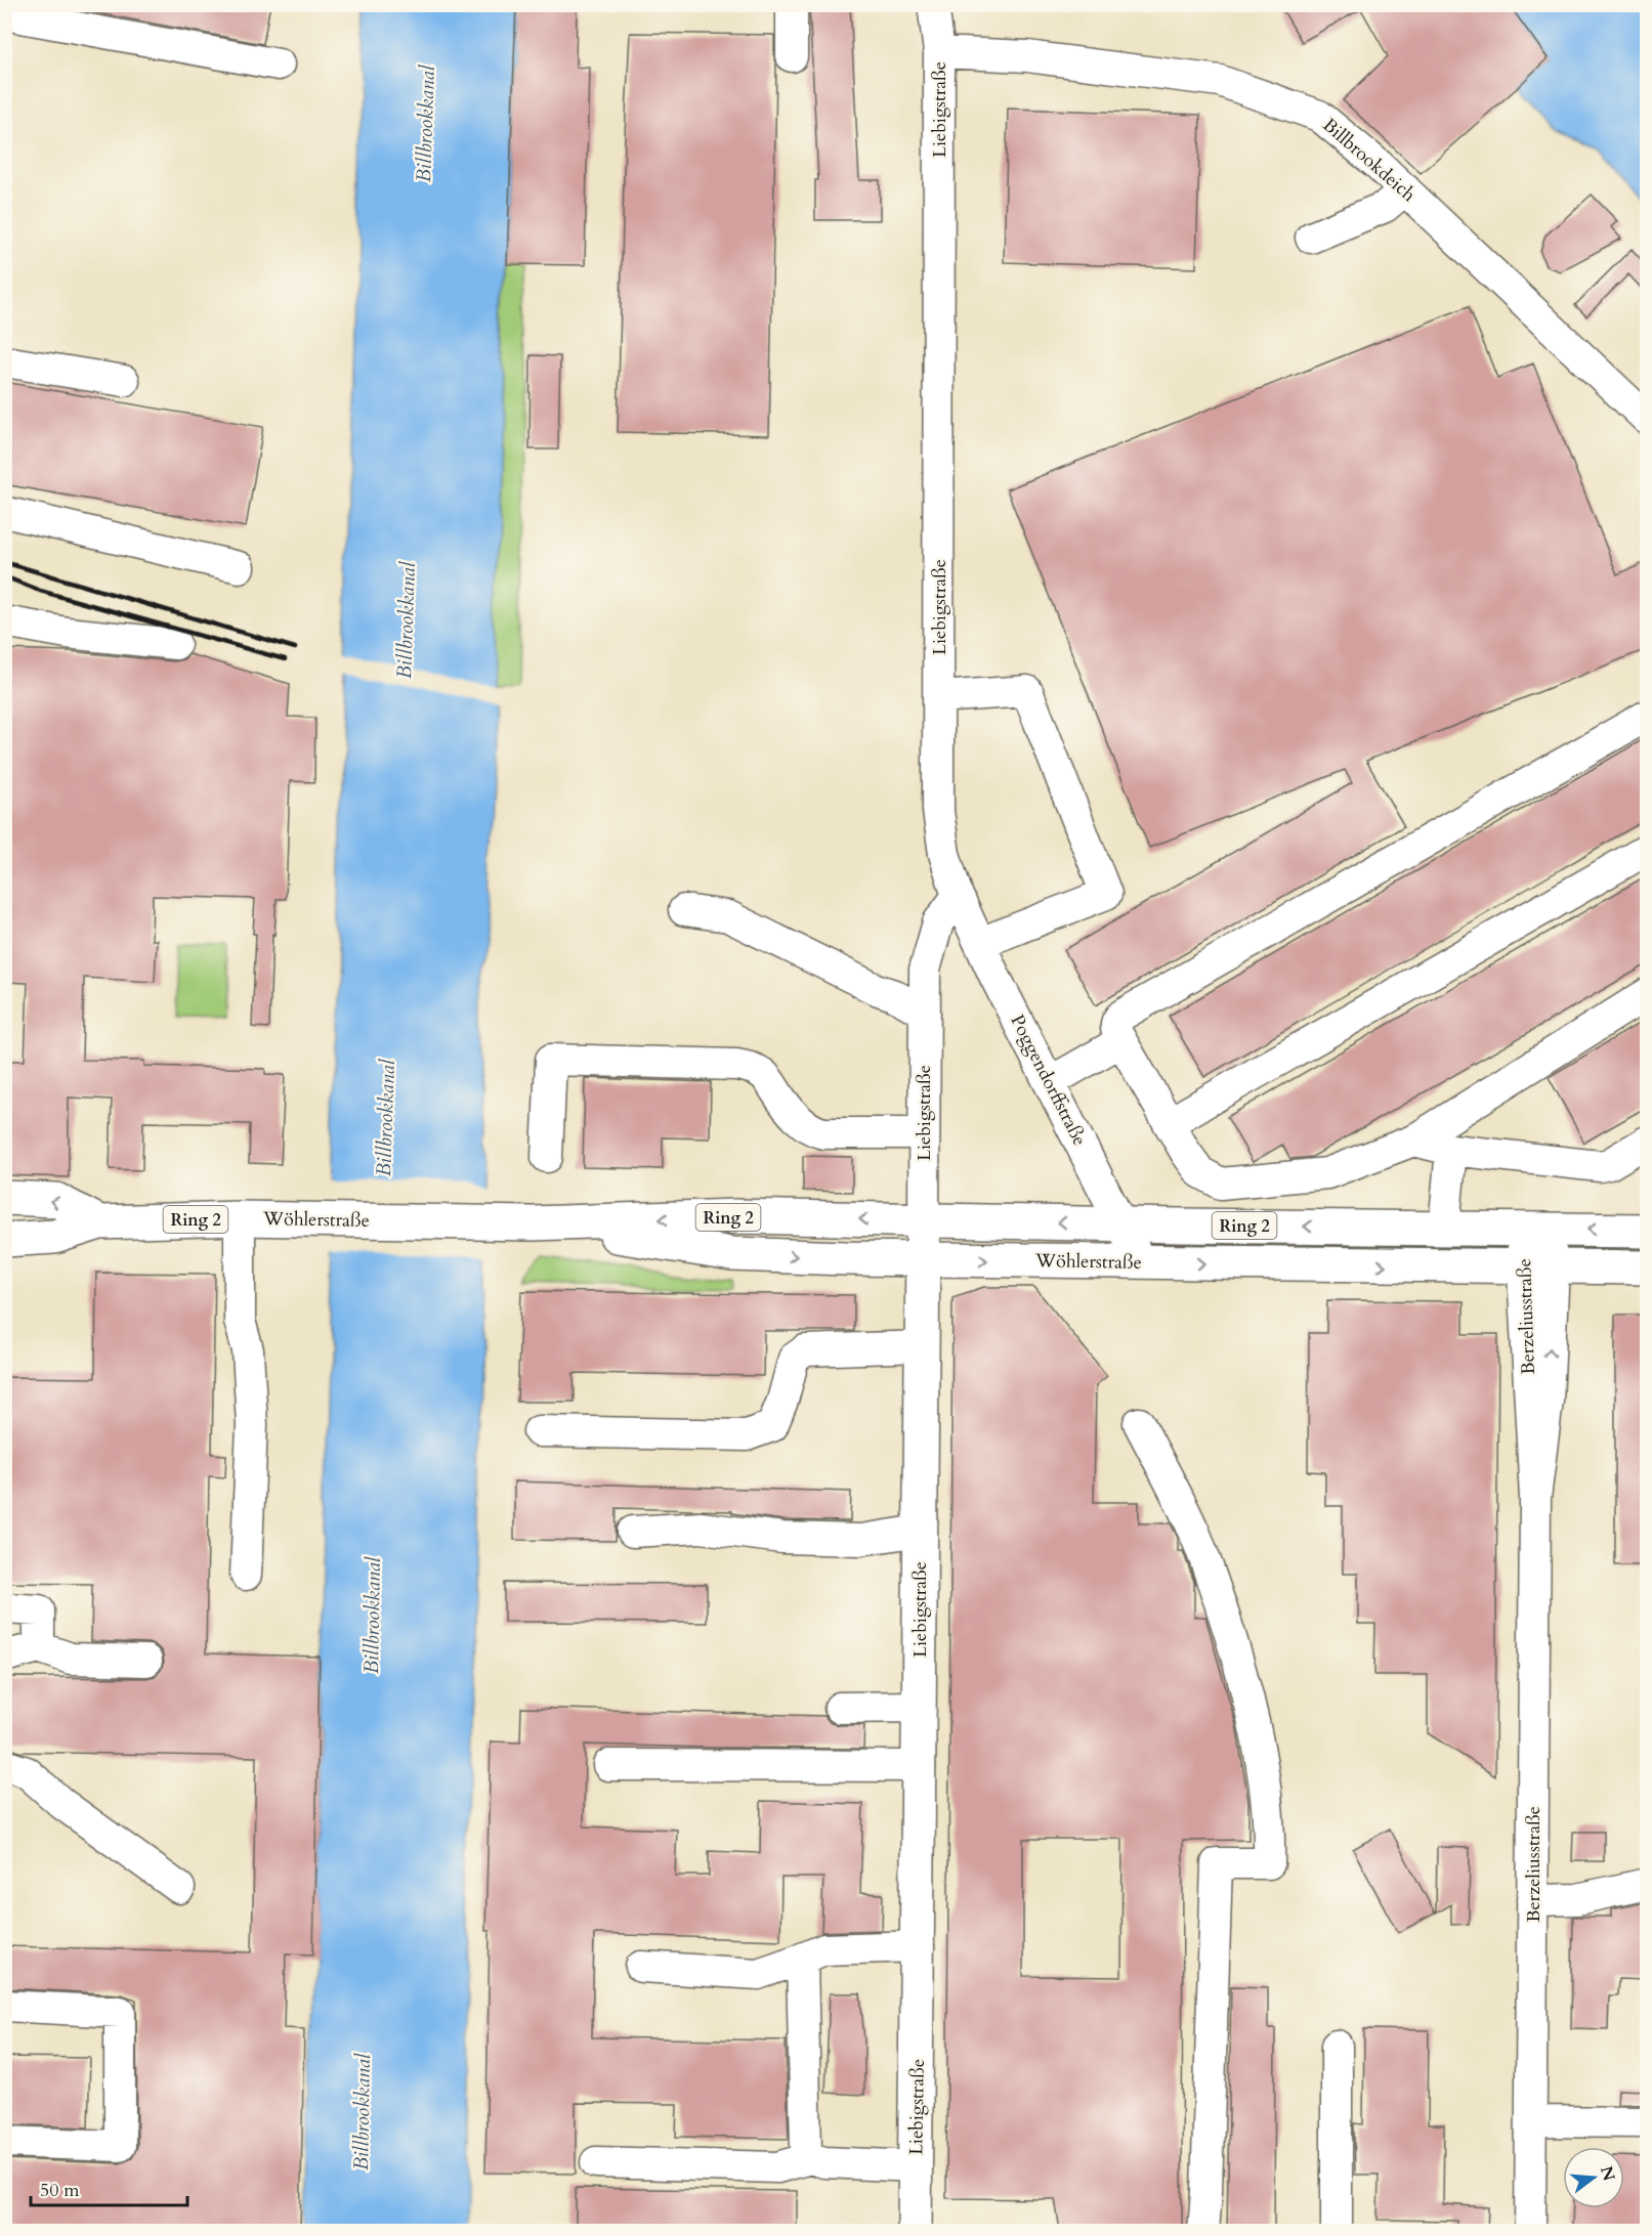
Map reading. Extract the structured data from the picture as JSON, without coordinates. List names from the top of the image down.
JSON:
{
  "streets": {
    "main road": ["Liebigstraße", "Ring 2", "Wöhlerstraße"],
    "street": ["Billbrookdeich", "Poggendorffstraße", "Berzeliusstraße"]
  },
  "crossings": [
    ["Liebigstraße", "Billbrookdeich"],
    ["Liebigstraße", "Poggendorffstraße"],
    ["Liebigstraße", "Wöhlerstraße"],
    ["Poggendorffstraße", "Wöhlerstraße"],
    ["Wöhlerstraße", "Berzeliusstraße"]
  ],
  "water": ["Billbrookkanal"],
  "scale_bar": "50 m",
  "north": "right"
}
